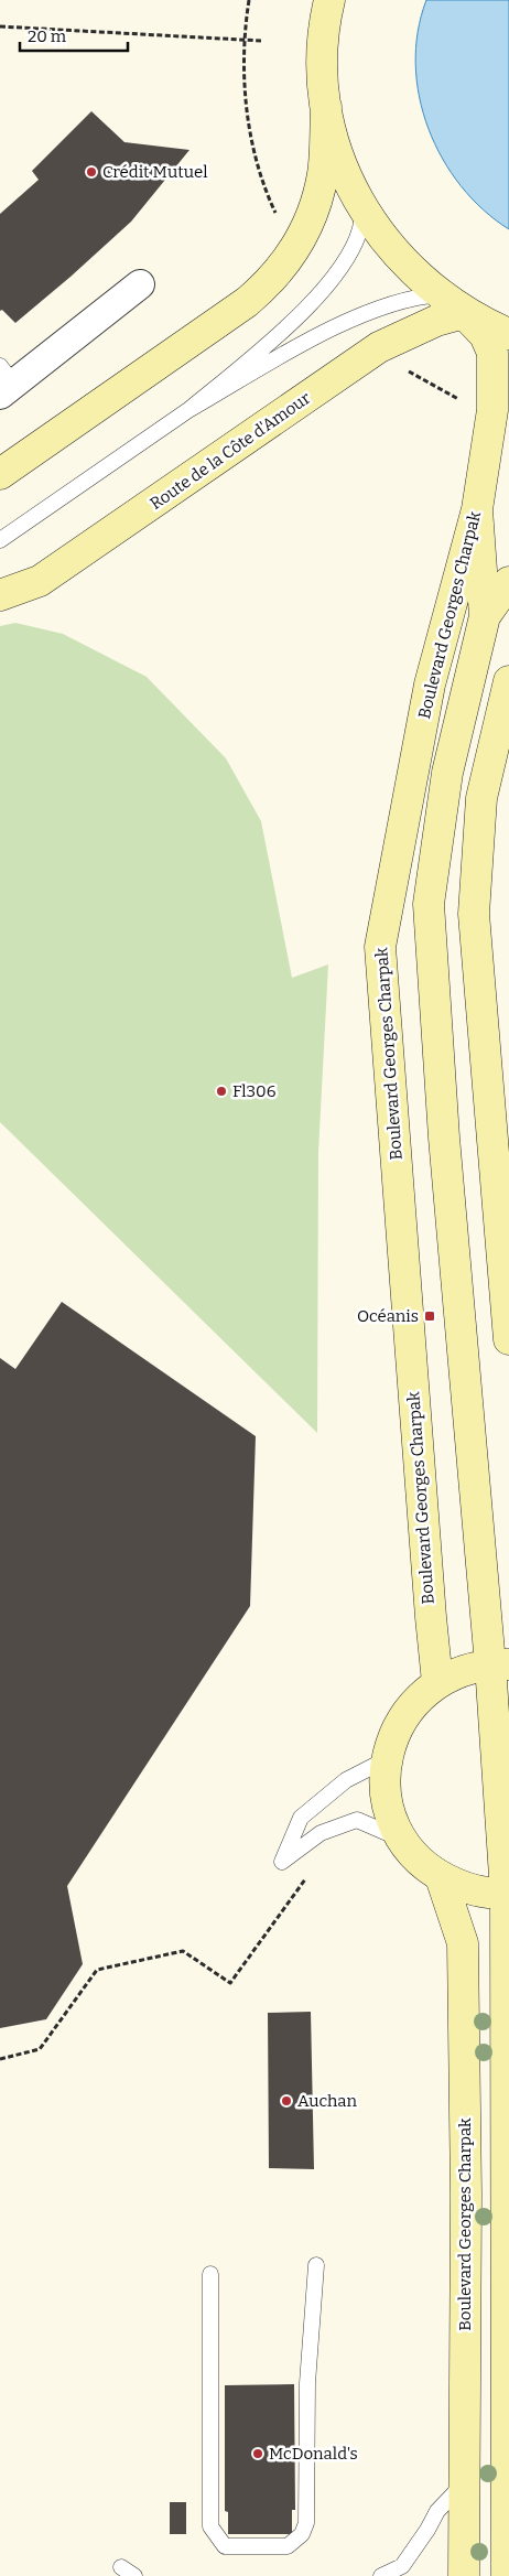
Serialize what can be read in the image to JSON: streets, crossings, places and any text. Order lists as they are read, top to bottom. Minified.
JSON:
{"streets":{"main road":["Route de la Côte d'Amour","Boulevard Georges Charpak"]},"crossings":[["Route de la Côte d'Amour","Boulevard Georges Charpak"]],"places":{"other":["Crédit Mutuel","Fl306","Auchan","McDonald's"],"transit":["Océanis"]},"scale_bar":"20 m"}
